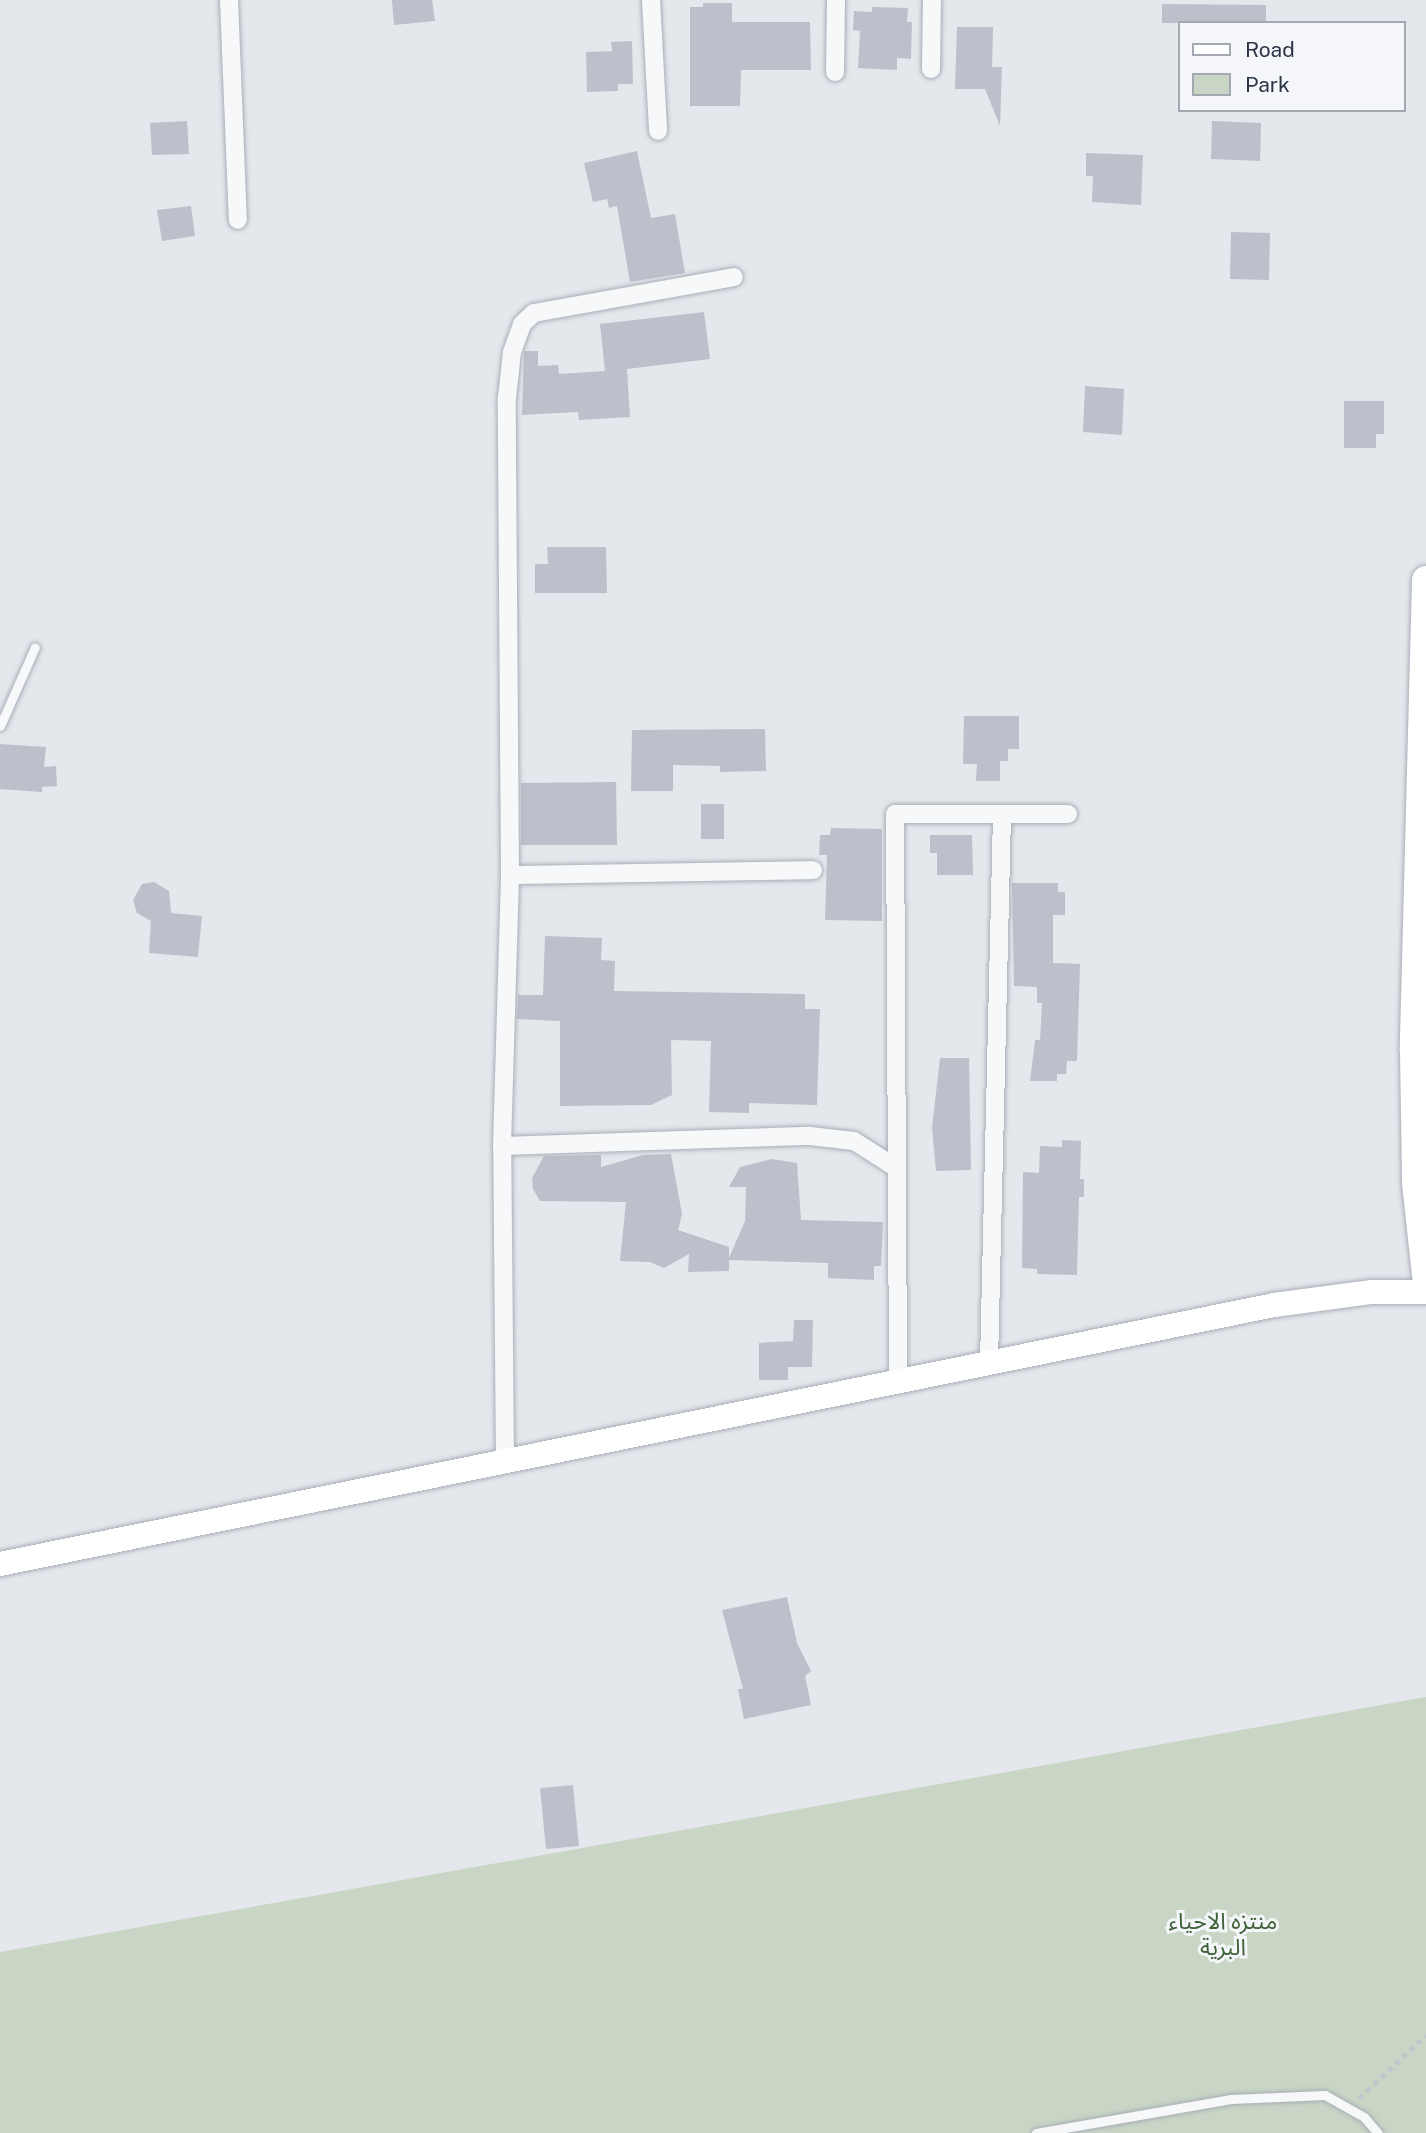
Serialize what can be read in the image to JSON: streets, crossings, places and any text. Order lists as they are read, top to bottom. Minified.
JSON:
{"parks":["منتزه الاحياء البرية"],"legend":["Road","Park"]}
